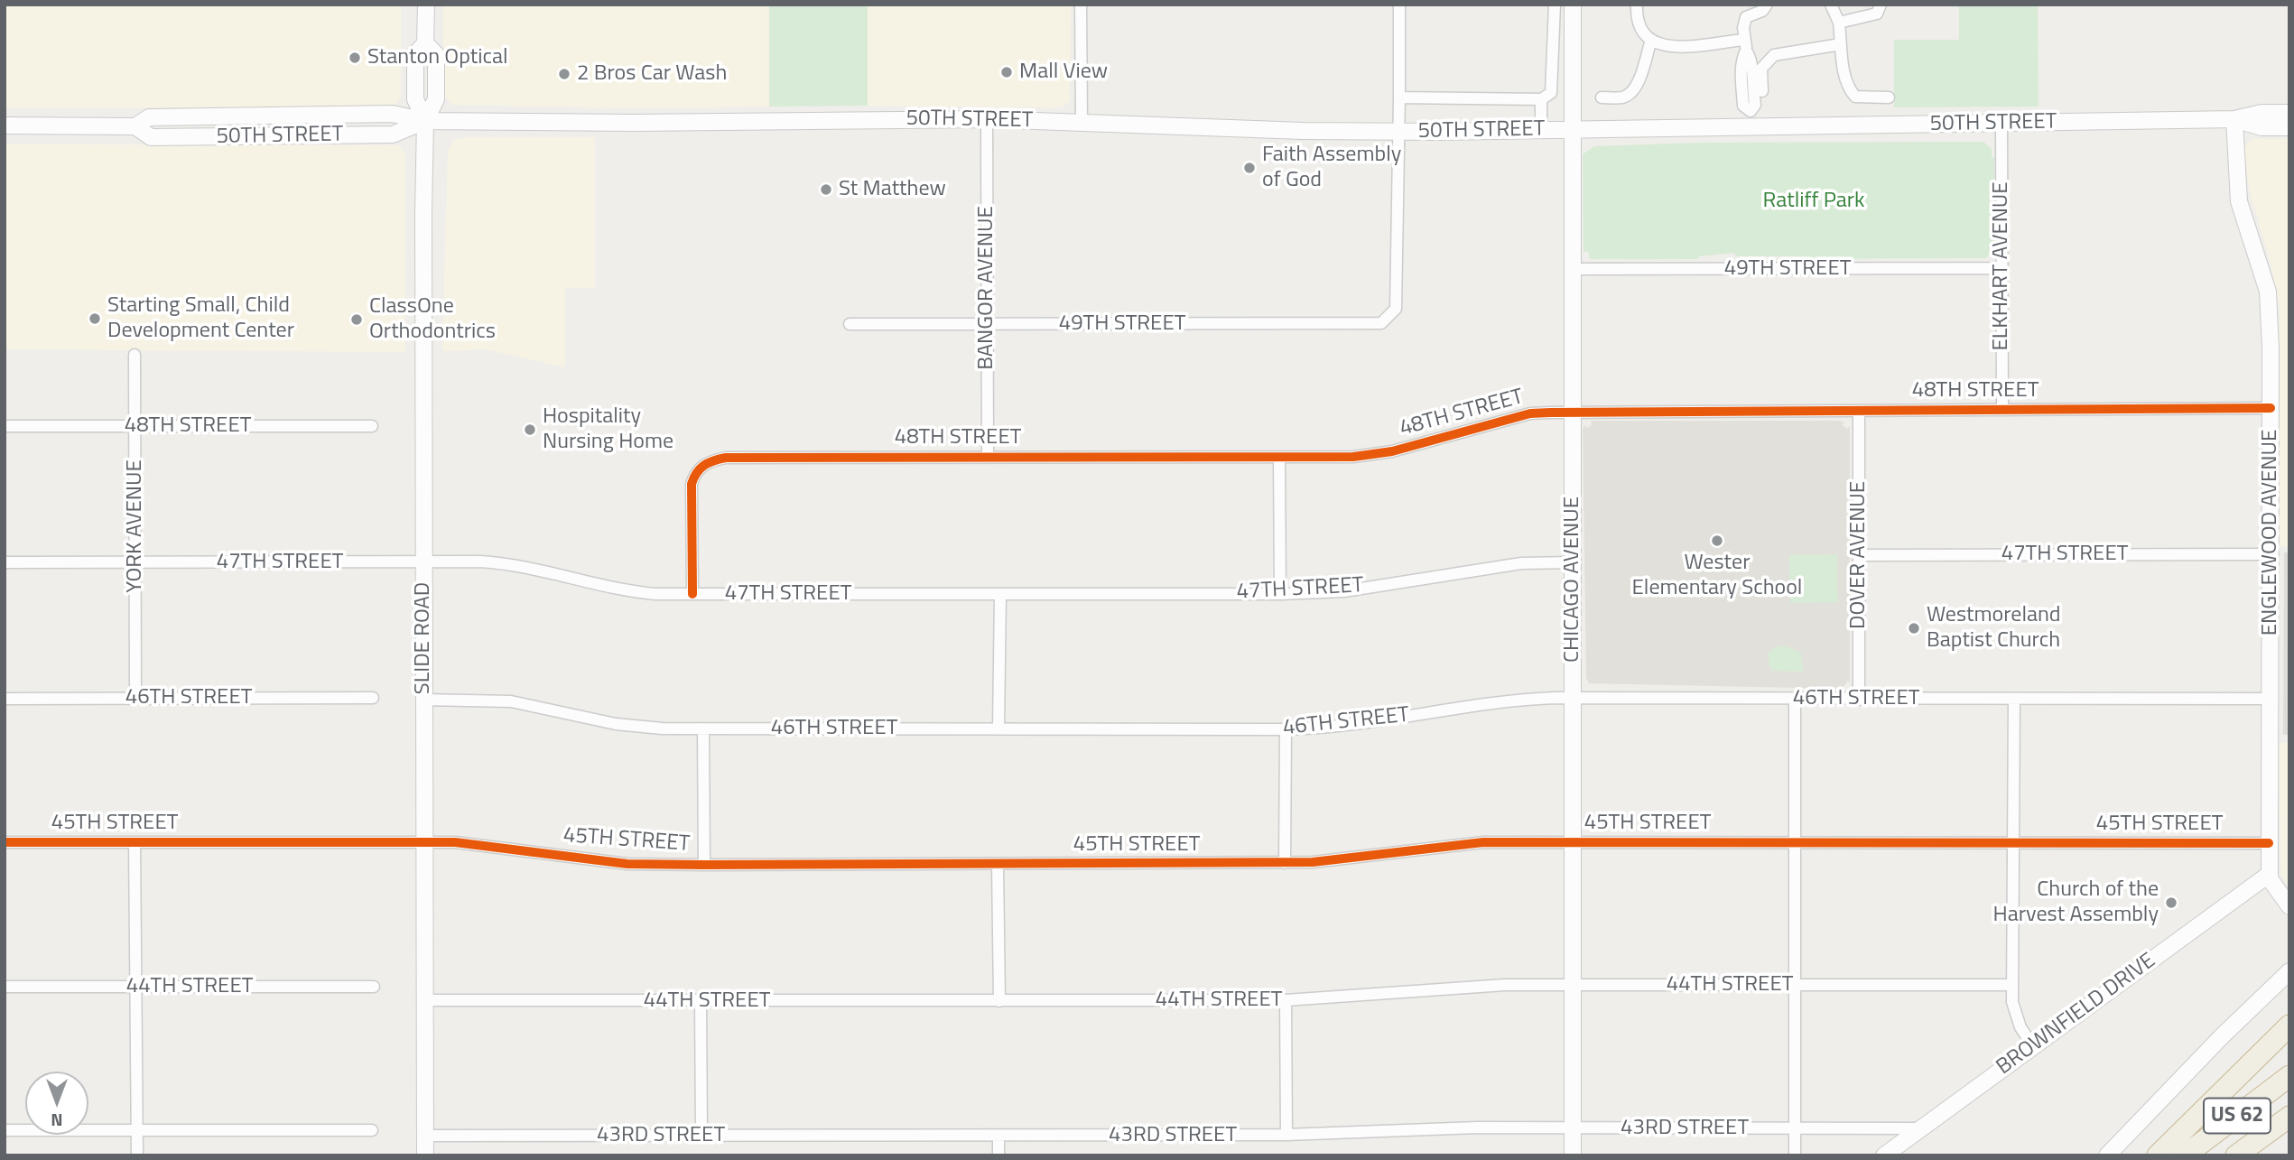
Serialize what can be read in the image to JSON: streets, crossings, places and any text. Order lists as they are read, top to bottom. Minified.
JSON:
{"streets":{"highway":["US 62"],"main road":["50TH STREET","ENGLEWOOD AVENUE","CHICAGO AVENUE","SLIDE ROAD","BROWNFIELD DRIVE"],"street":["ELKHART AVENUE","49TH STREET","BANGOR AVENUE","48TH STREET","YORK AVENUE","47TH STREET","DOVER AVENUE","46TH STREET","45TH STREET","44TH STREET","43RD STREET"]},"crossings":[["50TH STREET","ELKHART AVENUE"],["50TH STREET","49TH STREET"],["50TH STREET","BANGOR AVENUE"],["50TH STREET","ENGLEWOOD AVENUE"],["50TH STREET","CHICAGO AVENUE"],["50TH STREET","SLIDE ROAD"],["ELKHART AVENUE","49TH STREET"],["ELKHART AVENUE","48TH STREET"],["49TH STREET","BANGOR AVENUE"],["49TH STREET","CHICAGO AVENUE"],["BANGOR AVENUE","48TH STREET"],["48TH STREET","YORK AVENUE"],["48TH STREET","ENGLEWOOD AVENUE"],["48TH STREET","47TH STREET"],["48TH STREET","DOVER AVENUE"],["48TH STREET","CHICAGO AVENUE"],["YORK AVENUE","47TH STREET"],["YORK AVENUE","46TH STREET"],["ENGLEWOOD AVENUE","47TH STREET"],["ENGLEWOOD AVENUE","46TH STREET"],["ENGLEWOOD AVENUE","45TH STREET"],["ENGLEWOOD AVENUE","BROWNFIELD DRIVE"],["47TH STREET","DOVER AVENUE"],["47TH STREET","CHICAGO AVENUE"],["47TH STREET","SLIDE ROAD"],["DOVER AVENUE","46TH STREET"],["CHICAGO AVENUE","46TH STREET"],["CHICAGO AVENUE","45TH STREET"],["CHICAGO AVENUE","44TH STREET"],["CHICAGO AVENUE","43RD STREET"],["SLIDE ROAD","46TH STREET"],["SLIDE ROAD","45TH STREET"],["SLIDE ROAD","44TH STREET"],["SLIDE ROAD","43RD STREET"],["BROWNFIELD DRIVE","43RD STREET"]],"parks":["Ratliff Park"],"places":["Stanton Optical","Mall View","2 Bros Car Wash","Faith Assembly of God","St Matthew","Starting Small, Child Development Center","ClassOne Orthodontrics","Hospitality Nursing Home","Wester Elementary School","Westmoreland Baptist Church","Church of the Harvest Assembly"],"north":"bottom"}
